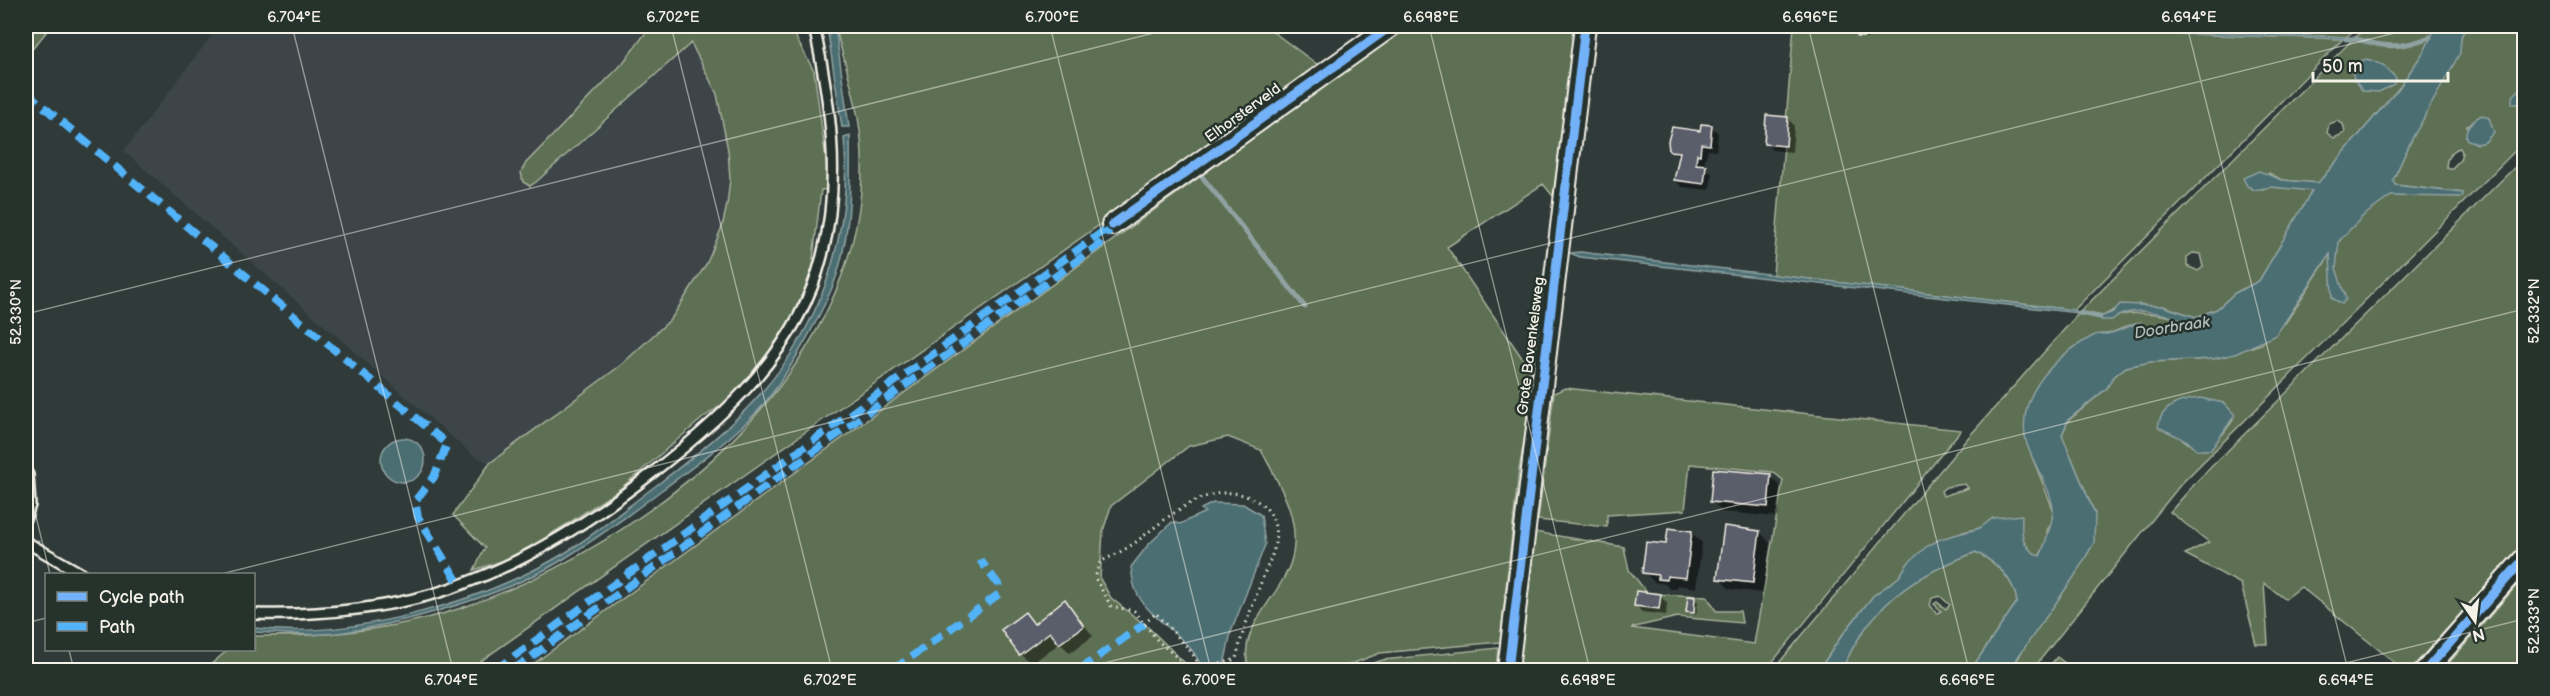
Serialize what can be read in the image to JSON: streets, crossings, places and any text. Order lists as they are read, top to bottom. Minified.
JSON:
{"streets":{"street":["Elhorsterveld","Grote Bavenkelsweg"]},"water":["Doorbraak"],"legend":["Cycle path","Path"],"scale_bar":"50 m","north":"bottom","coordinates":["6.704°E","6.702°E","6.700°E","6.698°E","6.696°E","6.694°E","52.332°N","52.330°N","52.333°N"]}
